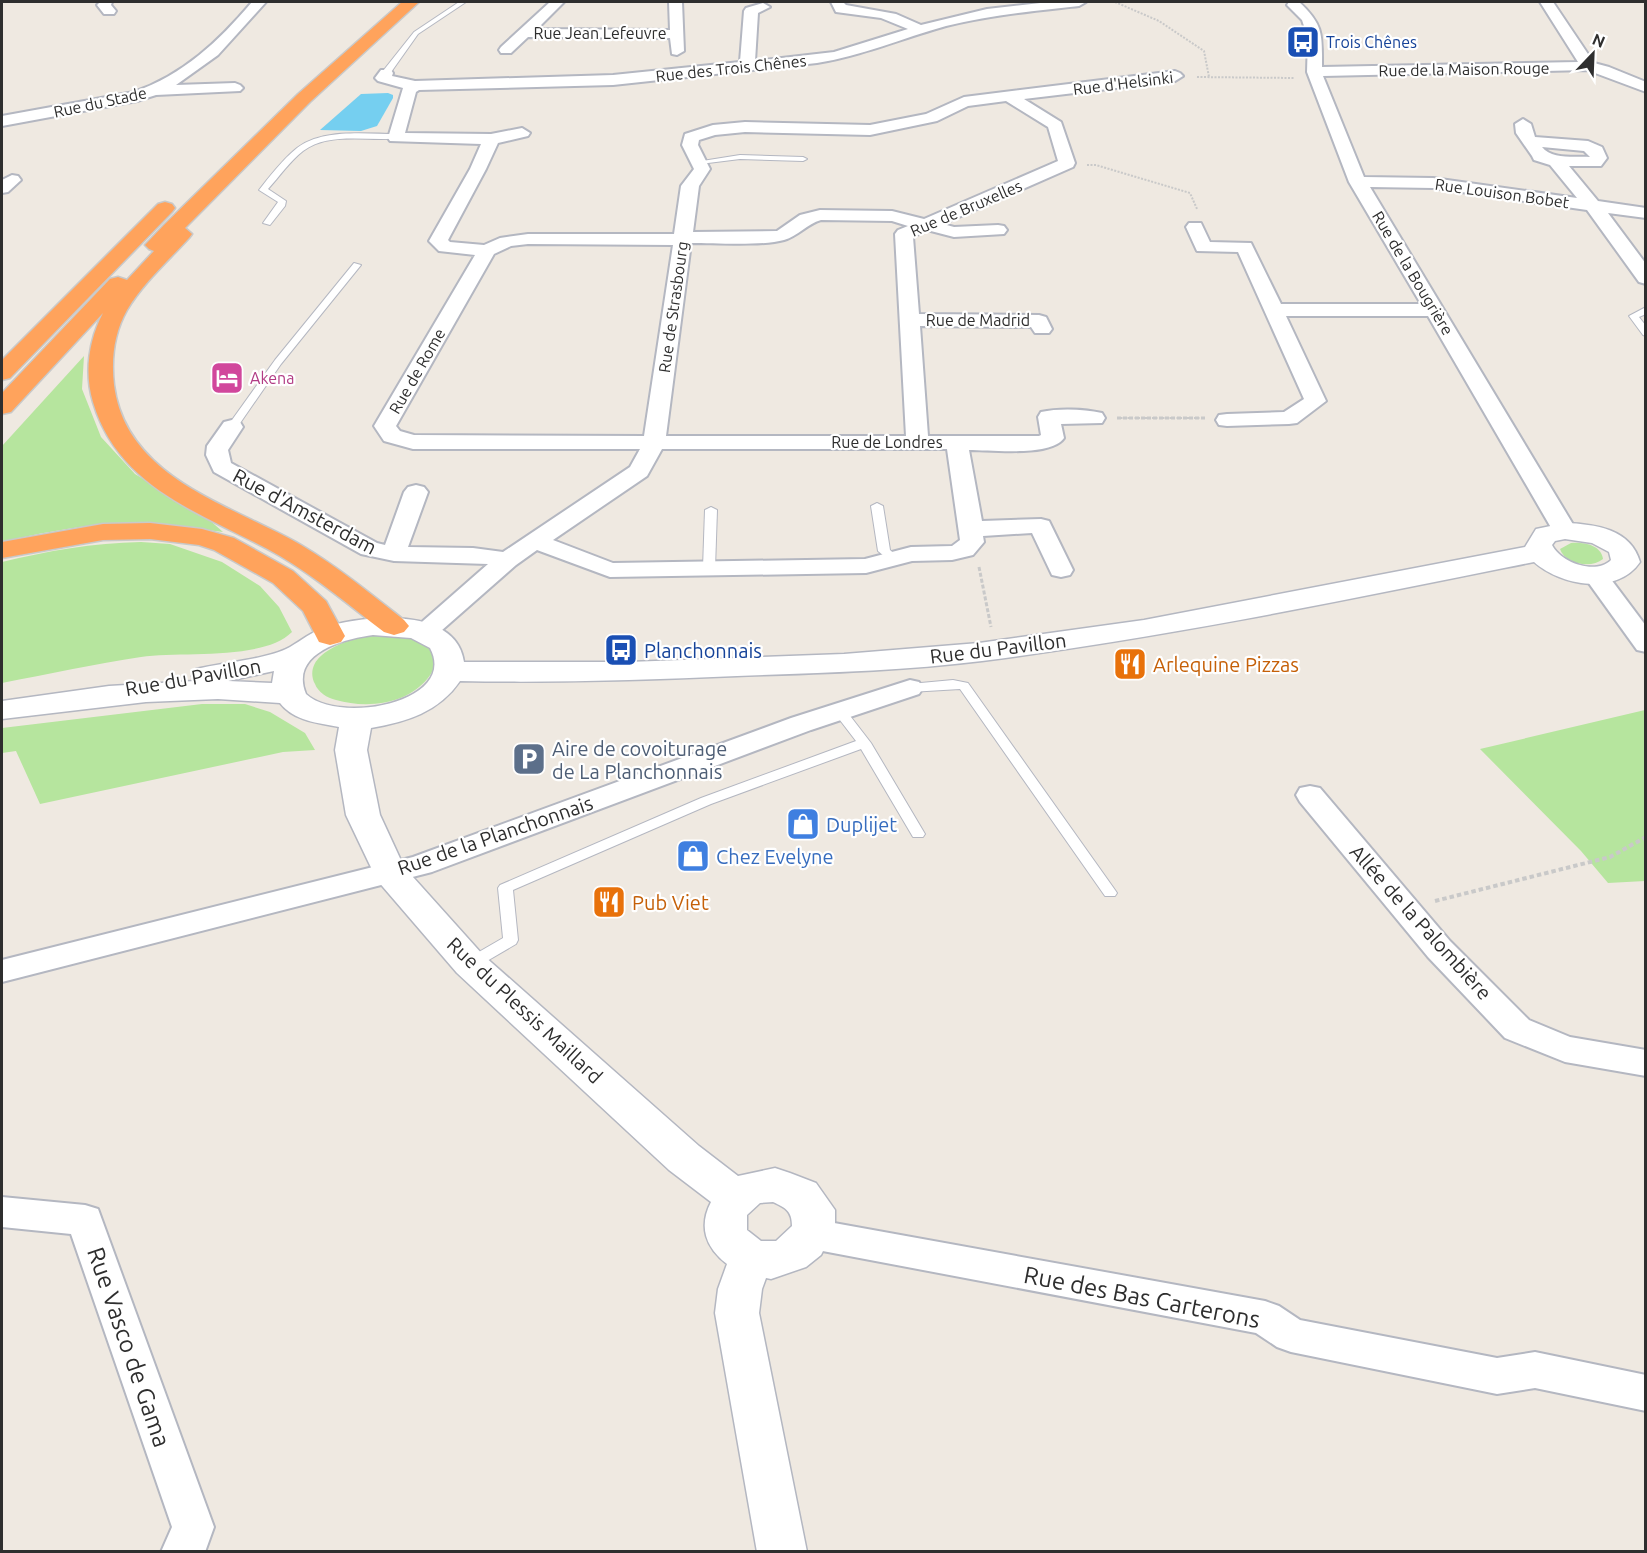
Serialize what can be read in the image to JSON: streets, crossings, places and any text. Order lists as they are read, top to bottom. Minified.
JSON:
{"streets":{"street":["Rue Jean Lefeuvre","Rue des Trois Chênes","Rue de la Maison Rouge","Rue d'Helsinki","Rue du Stade","Rue Louison Bobet","Rue de Bruxelles","Rue de la Bougrière","Rue de Strasbourg","Rue de Madrid","Rue de Rome","Rue de Londres","Rue d'Amsterdam","Rue du Pavillon","Rue de la Planchonnais","Allée de la Palombière","Rue du Plessis Maillard","Rue des Bas Carterons","Rue Vasco de Gama"]},"crossings":[["Rue Jean Lefeuvre","Rue des Trois Chênes"],["Rue de la Maison Rouge","Rue d'Helsinki"],["Rue de la Maison Rouge","Rue de la Bougrière"],["Rue d'Helsinki","Rue de la Bougrière"],["Rue d'Helsinki","Rue de Strasbourg"],["Rue Louison Bobet","Rue de la Bougrière"],["Rue de Bruxelles","Rue de Madrid"],["Rue de Bruxelles","Rue de Londres"],["Rue de Strasbourg","Rue de Rome"],["Rue de Strasbourg","Rue de Londres"],["Rue de Strasbourg","Rue d'Amsterdam"],["Rue de Strasbourg","Rue du Pavillon"],["Rue de Strasbourg","Rue du Plessis Maillard"],["Rue de Rome","Rue de Londres"],["Rue du Pavillon","Rue du Plessis Maillard"],["Rue de la Planchonnais","Rue du Plessis Maillard"],["Rue du Plessis Maillard","Rue des Bas Carterons"]],"places":{"bus stop":["Trois Chênes","Planchonnais"],"hotel":["Akena"],"restaurant":["Arlequine Pizzas","Pub Viet"],"parking":["Aire de covoiturage de La Planchonnais"],"shop":["Duplijet","Chez Evelyne"]},"north":"top right"}
